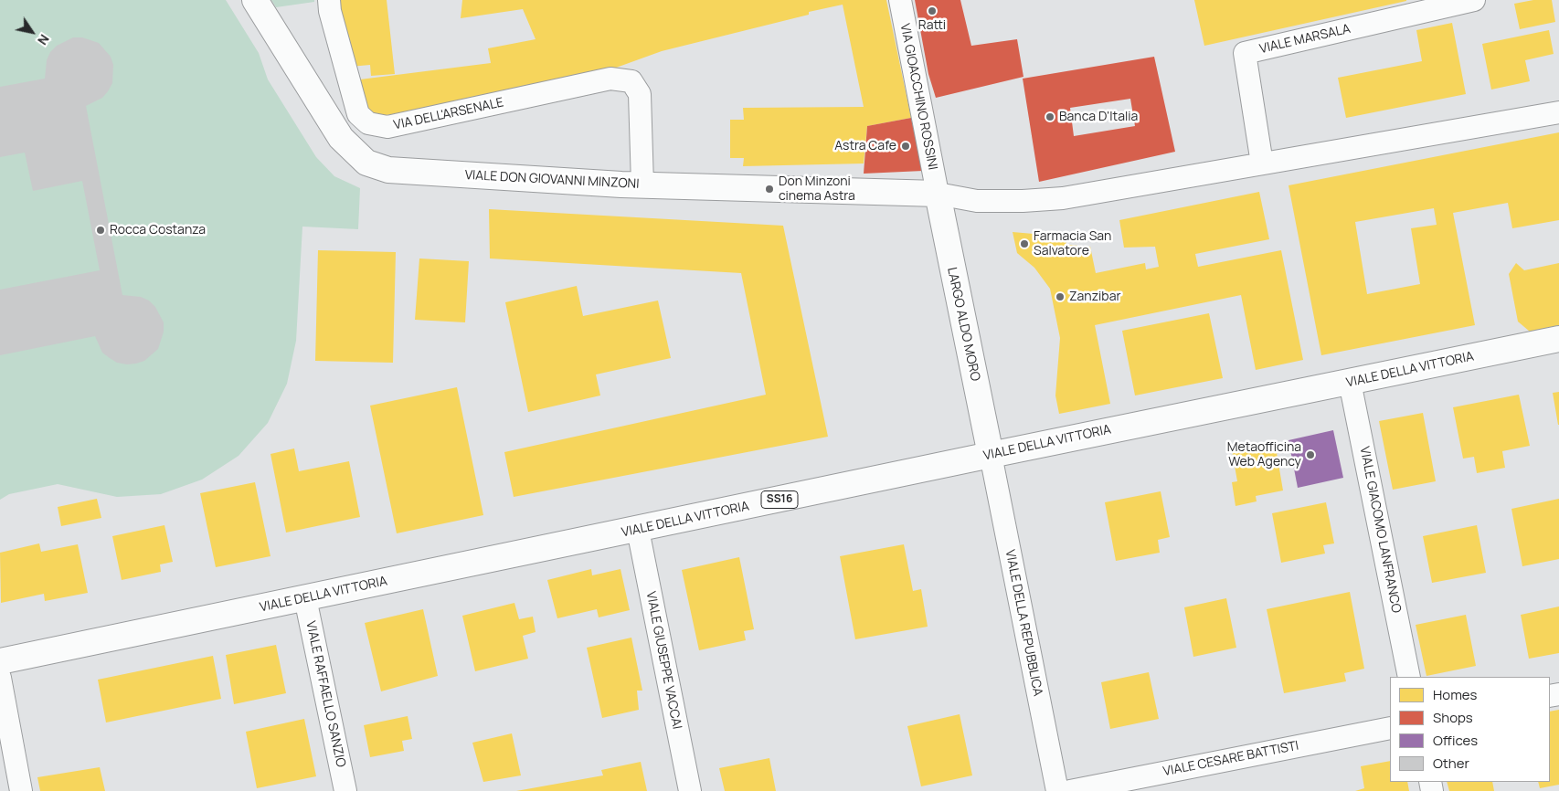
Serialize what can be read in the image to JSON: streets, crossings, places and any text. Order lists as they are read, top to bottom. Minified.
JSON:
{"streets":{"main road":["VIALE DON GIOVANNI MINZONI","LARGO ALDO MORO","VIALE DELLA VITTORIA","SS16"],"street":["VIALE MARSALA","VIA GIOACCHINO ROSSINI","VIA DELL'ARSENALE","VIALE GIACOMO LANFRANCO","VIALE DELLA REPUBBLICA","VIALE GIUSEPPE VACCAI","VIALE RAFFAELLO SANZIO","VIALE CESARE BATTISTI"]},"crossings":[["VIA GIOACCHINO ROSSINI","VIALE DON GIOVANNI MINZONI"],["VIA GIOACCHINO ROSSINI","LARGO ALDO MORO"],["VIA DELL'ARSENALE","VIALE DON GIOVANNI MINZONI"],["VIALE DON GIOVANNI MINZONI","LARGO ALDO MORO"],["LARGO ALDO MORO","VIALE DELLA VITTORIA"],["LARGO ALDO MORO","VIALE DELLA REPUBBLICA"],["VIALE DELLA VITTORIA","VIALE GIACOMO LANFRANCO"],["VIALE DELLA VITTORIA","VIALE DELLA REPUBBLICA"],["VIALE DELLA VITTORIA","VIALE GIUSEPPE VACCAI"],["VIALE DELLA VITTORIA","VIALE RAFFAELLO SANZIO"]],"places":["Ratti","Banca D'Italia","Astra Cafe","Don Minzoni cinema Astra","Rocca Costanza","Farmacia San Salvatore","Zanzibar","Metaofficina Web Agency"],"legend":["Homes","Shops","Offices","Other"],"north":"bottom right"}
